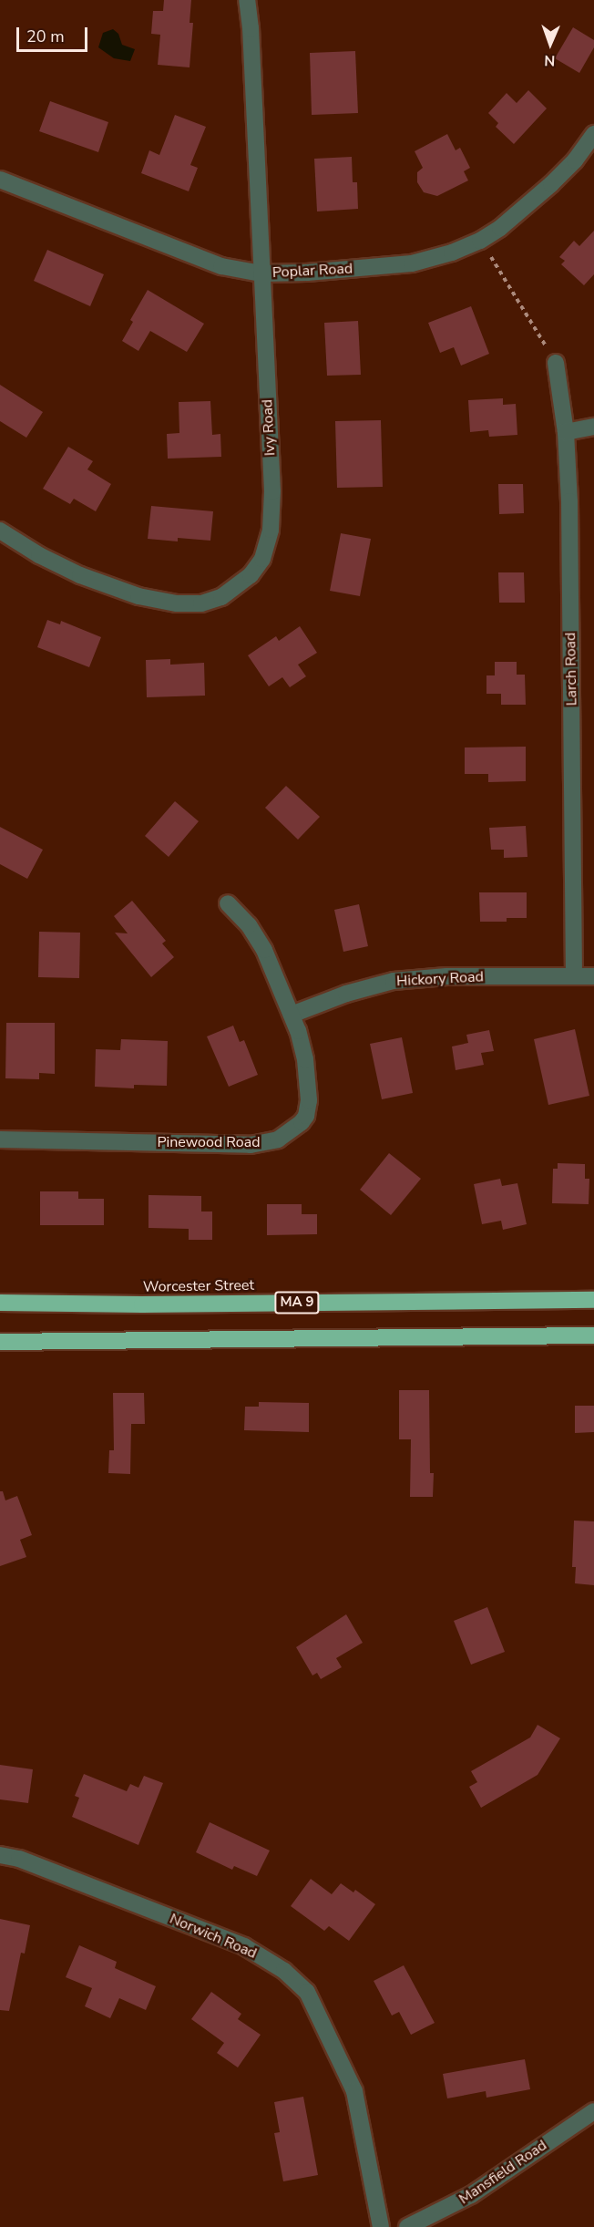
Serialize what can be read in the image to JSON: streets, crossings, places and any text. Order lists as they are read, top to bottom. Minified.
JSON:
{"streets":{"highway":["Worcester Street","MA 9"],"street":["Poplar Road","Ivy Road","Larch Road","Hickory Road","Pinewood Road","Norwich Road","Mansfield Road"]},"crossings":[["Poplar Road","Ivy Road"],["Larch Road","Hickory Road"],["Hickory Road","Pinewood Road"]],"scale_bar":"20 m","north":"bottom"}
